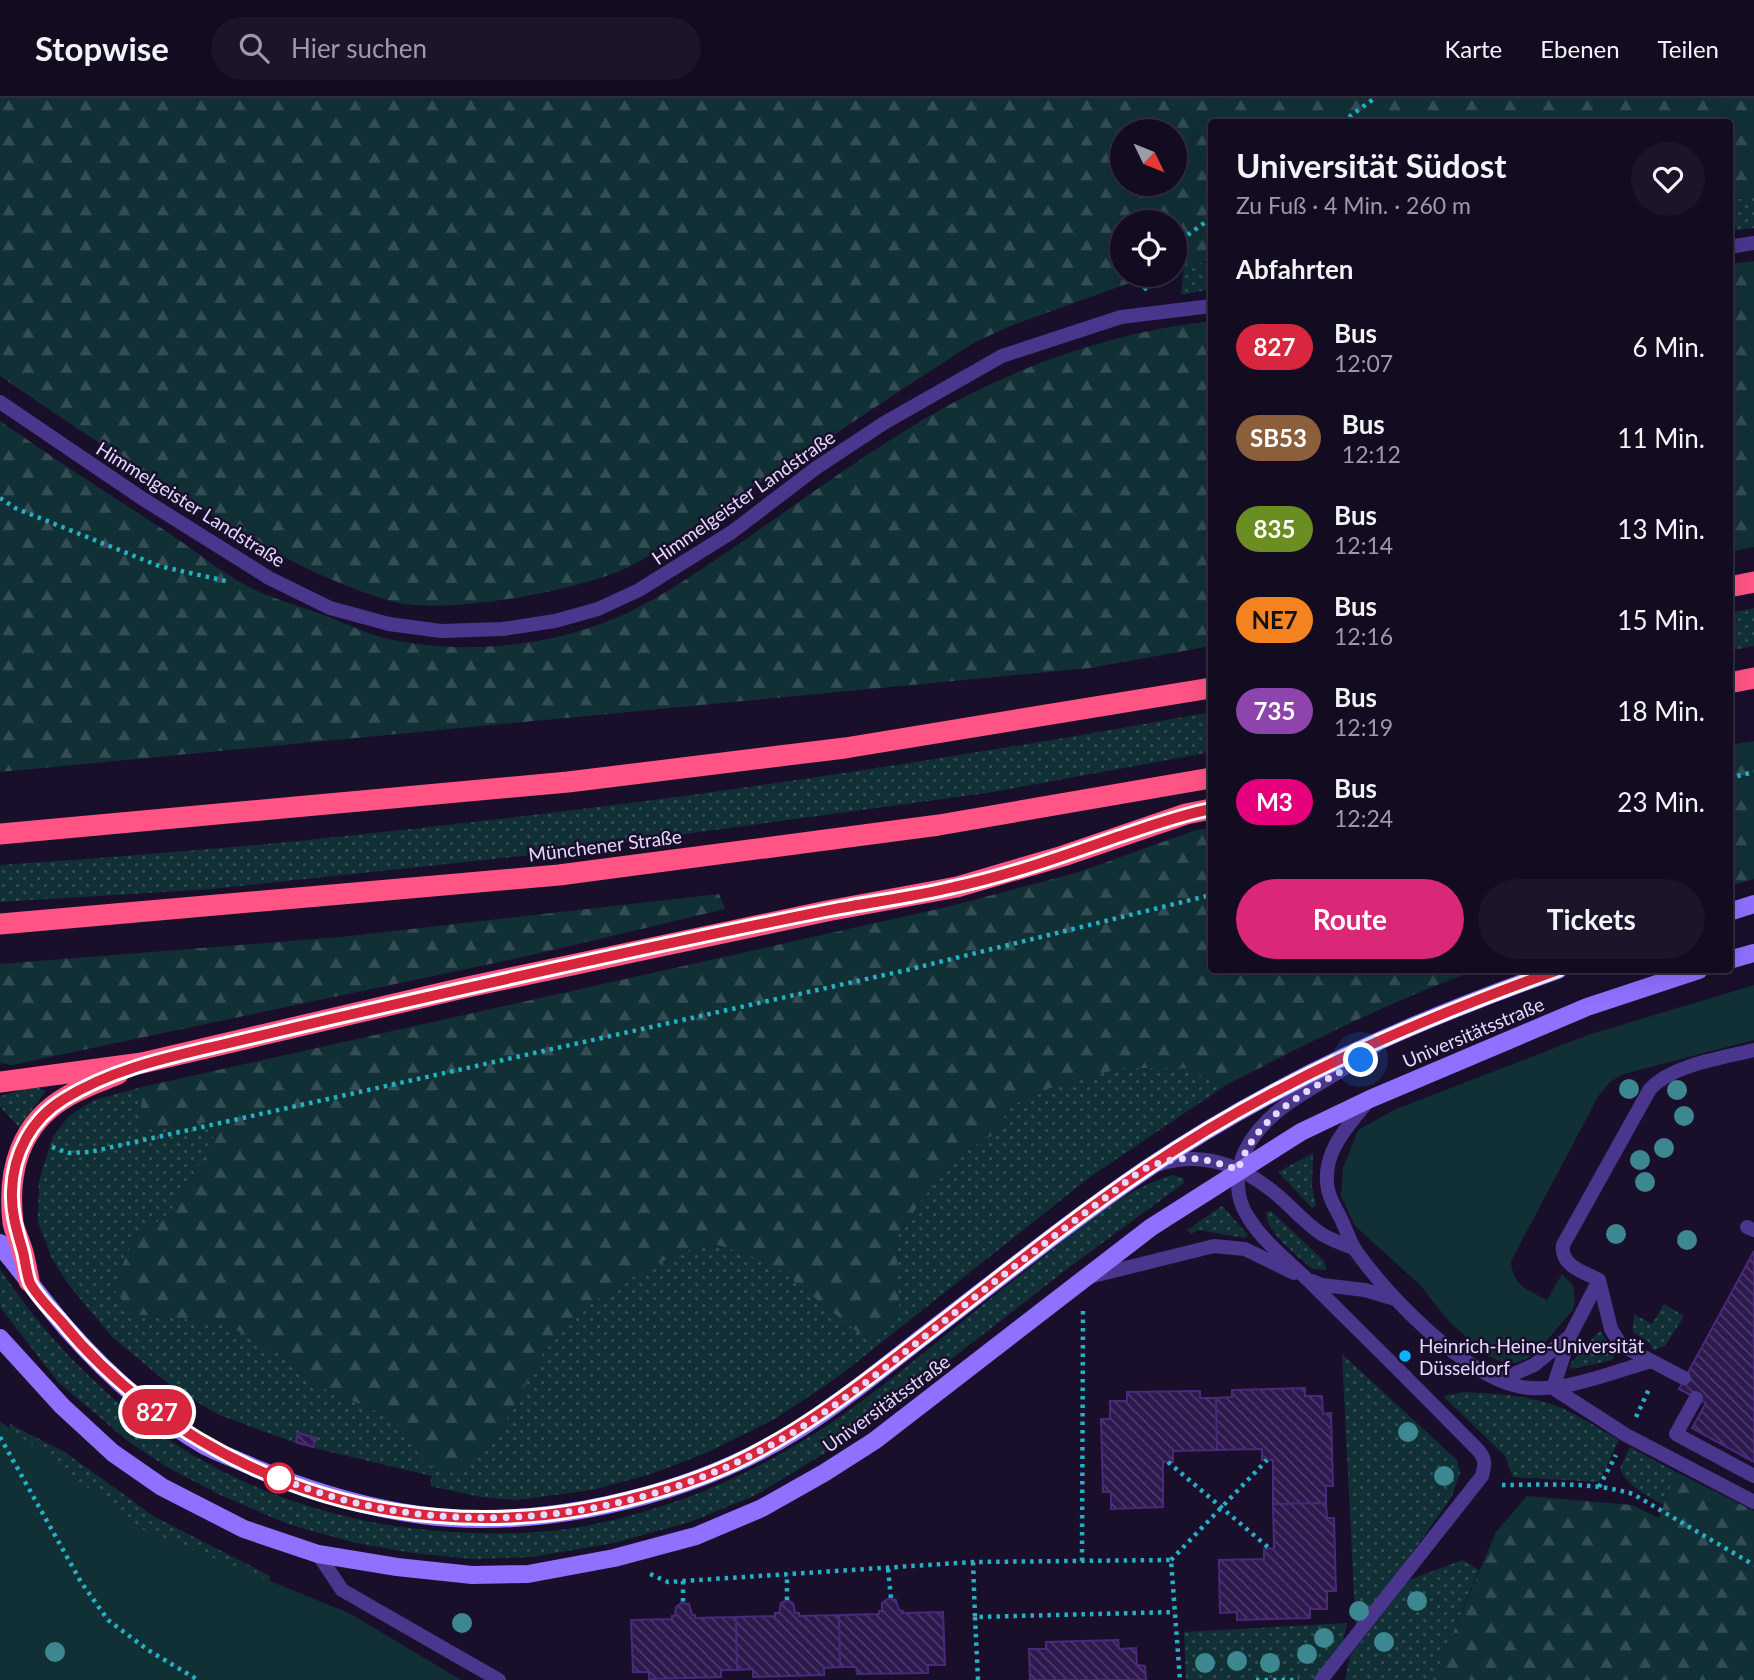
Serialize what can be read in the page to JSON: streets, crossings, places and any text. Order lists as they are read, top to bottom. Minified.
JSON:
{"streets":{"highway":["Münchener Straße"],"street":["Universitätsstraße"],"lane":["Himmelgeister Landstraße"]},"places":["Heinrich-Heine-Universität Düsseldorf"],"lines":["bus line 827"],"north":"bottom right","page":{"header":"Stopwise","search":"Hier suchen","nav":["Karte","Ebenen","Teilen"],"on_map":"827","heading":[["Universität Südost","Zu Fuß · 4 Min. · 260 m"],"Abfahrten"],"list":[{"mark":"827","name":"Bus","note":"12:07","value":"6 Min."},{"mark":"SB53","name":"Bus","note":"12:12","value":"11 Min."},{"mark":"835","name":"Bus","note":"12:14","value":"13 Min."},{"mark":"NE7","name":"Bus","note":"12:16","value":"15 Min."},{"mark":"735","name":"Bus","note":"12:19","value":"18 Min."},{"mark":"M3","name":"Bus","note":"12:24","value":"23 Min."}],"buttons":["Route","Tickets"]}}
